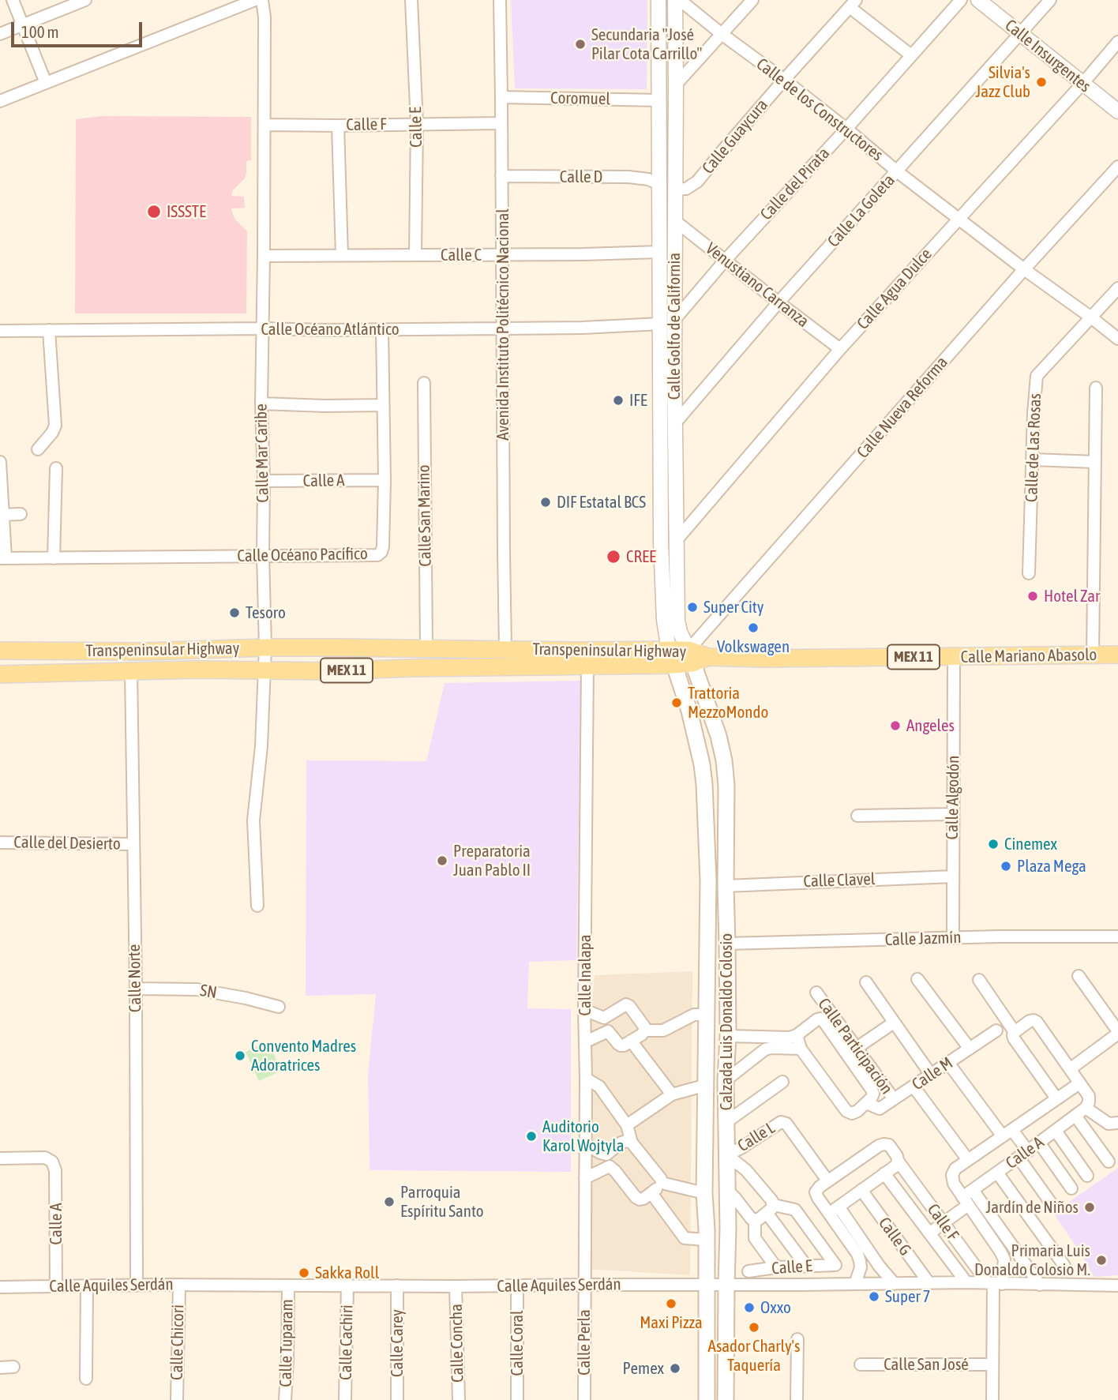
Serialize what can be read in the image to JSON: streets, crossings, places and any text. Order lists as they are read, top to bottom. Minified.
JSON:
{"streets":{"main road":["Transpeninsular Highway","Calle Mariano Abasolo","MEX 11","Calzada Luis Donaldo Colosio"],"street":["Calle Insurgentes","Coromuel","Calle de los Constructores","Calle F","Calle E","Calle Guaycura","Calle D","Calle del Pirata","Calle La Goleta","Calle C","Venustiano Carranza","Calle Agua Dulce","Avenida Instituto Politécnico Nacional","Calle Golfo de California","Calle Océano Atlántico","Calle Nueva Reforma","Calle de Las Rosas","Calle Mar Caribe","Calle A","Calle San Marino","Calle Océano Pacífico","Calle Algodón","Calle del Desierto","Calle Clavel","Calle Jazmín","Calle Inalapa","Calle Norte","SN","Calle Participación","Calle M","Calle L","Calle G","Calle Aquiles Serdán","Calle Chicori","Calle Cachiri","Calle Perla","Calle Tuparam","Calle Carey","Calle Concha","Calle Coral","Calle San José"]},"crossings":[["Calle Insurgentes","Calle La Goleta"],["Calle Insurgentes","Calle Agua Dulce"],["Coromuel","Avenida Instituto Politécnico Nacional"],["Coromuel","Calle Golfo de California"],["Calle de los Constructores","Calle Guaycura"],["Calle de los Constructores","Calle del Pirata"],["Calle de los Constructores","Calle La Goleta"],["Calle de los Constructores","Calle Agua Dulce"],["Calle de los Constructores","Calle Nueva Reforma"],["Calle de los Constructores","Calle de Las Rosas"],["Calle F","Calle E"],["Calle F","Avenida Instituto Politécnico Nacional"],["Calle F","Calle Mar Caribe"],["Calle F","Calle A"],["Calle F","Calle L"],["Calle F","Calle Aquiles Serdán"],["Calle E","Calle C"],["Calle Guaycura","Calle Golfo de California"],["Calle D","Avenida Instituto Politécnico Nacional"],["Calle D","Calle Golfo de California"],["Calle del Pirata","Venustiano Carranza"],["Calle del Pirata","Calle Golfo de California"],["Calle La Goleta","Venustiano Carranza"],["Calle La Goleta","Calle Golfo de California"],["Calle C","Avenida Instituto Politécnico Nacional"],["Calle C","Calle Golfo de California"],["Calle C","Calle Mar Caribe"],["Venustiano Carranza","Calle Agua Dulce"],["Venustiano Carranza","Calle Golfo de California"],["Calle Agua Dulce","Calle Golfo de California"],["Avenida Instituto Politécnico Nacional","Calle Océano Atlántico"],["Avenida Instituto Politécnico Nacional","Transpeninsular Highway"],["Calle Golfo de California","Calle Océano Atlántico"],["Calle Golfo de California","Calle Nueva Reforma"],["Calle Golfo de California","Transpeninsular Highway"],["Calle Golfo de California","Calle Mariano Abasolo"],["Calle Golfo de California","Calzada Luis Donaldo Colosio"],["Calle Océano Atlántico","Calle Mar Caribe"],["Calle Océano Atlántico","Calle Océano Pacífico"],["Calle Nueva Reforma","Transpeninsular Highway"],["Calle Nueva Reforma","Calle Mariano Abasolo"],["Calle Nueva Reforma","Calzada Luis Donaldo Colosio"],["Calle Mar Caribe","Calle A"],["Calle Mar Caribe","Calle Océano Pacífico"],["Calle Mar Caribe","Transpeninsular Highway"],["Calle A","Calle Océano Pacífico"],["Calle A","Calle Aquiles Serdán"],["Calle San Marino","Transpeninsular Highway"],["Transpeninsular Highway","Calle Mariano Abasolo"],["Transpeninsular Highway","Calle Inalapa"],["Transpeninsular Highway","Calle Norte"],["Transpeninsular Highway","Calzada Luis Donaldo Colosio"],["Calle Mariano Abasolo","Calle Algodón"],["Calle Mariano Abasolo","Calzada Luis Donaldo Colosio"],["Calle Algodón","Calle Clavel"],["Calle Algodón","Calle Jazmín"],["Calle del Desierto","Calle Norte"],["Calle Clavel","Calzada Luis Donaldo Colosio"],["Calle Jazmín","Calzada Luis Donaldo Colosio"],["Calle Inalapa","Calle Aquiles Serdán"],["Calle Inalapa","Calle Perla"],["Calle Norte","SN"],["Calle Norte","Calle Aquiles Serdán"],["Calzada Luis Donaldo Colosio","Calle L"],["Calzada Luis Donaldo Colosio","Calle Aquiles Serdán"],["Calle Participación","Calle M"],["Calle G","Calle Aquiles Serdán"],["Calle Aquiles Serdán","Calle Chicori"],["Calle Aquiles Serdán","Calle Cachiri"],["Calle Aquiles Serdán","Calle Perla"],["Calle Aquiles Serdán","Calle Tuparam"],["Calle Aquiles Serdán","Calle Carey"],["Calle Aquiles Serdán","Calle Concha"],["Calle Aquiles Serdán","Calle Coral"]],"places":["Secundaria \"José Pilar Cota Carrillo\"","Silvia's Jazz Club","ISSSTE","IFE","DIF Estatal BCS","CREE","Hotel Zar","Super City","Tesoro","Volkswagen","Trattoria MezzoMondo","Angeles","Cinemex","Preparatoria Juan Pablo II","Plaza Mega","Convento Madres Adoratrices","Auditorio Karol Wojtyla","Parroquia Espíritu Santo","Jardín de Niños","Primaria Luis Donaldo Colosio M.","Sakka Roll","Super 7","Maxi Pizza","Oxxo","Asador Charly's Taquería","Pemex"],"scale_bar":"100 m"}
